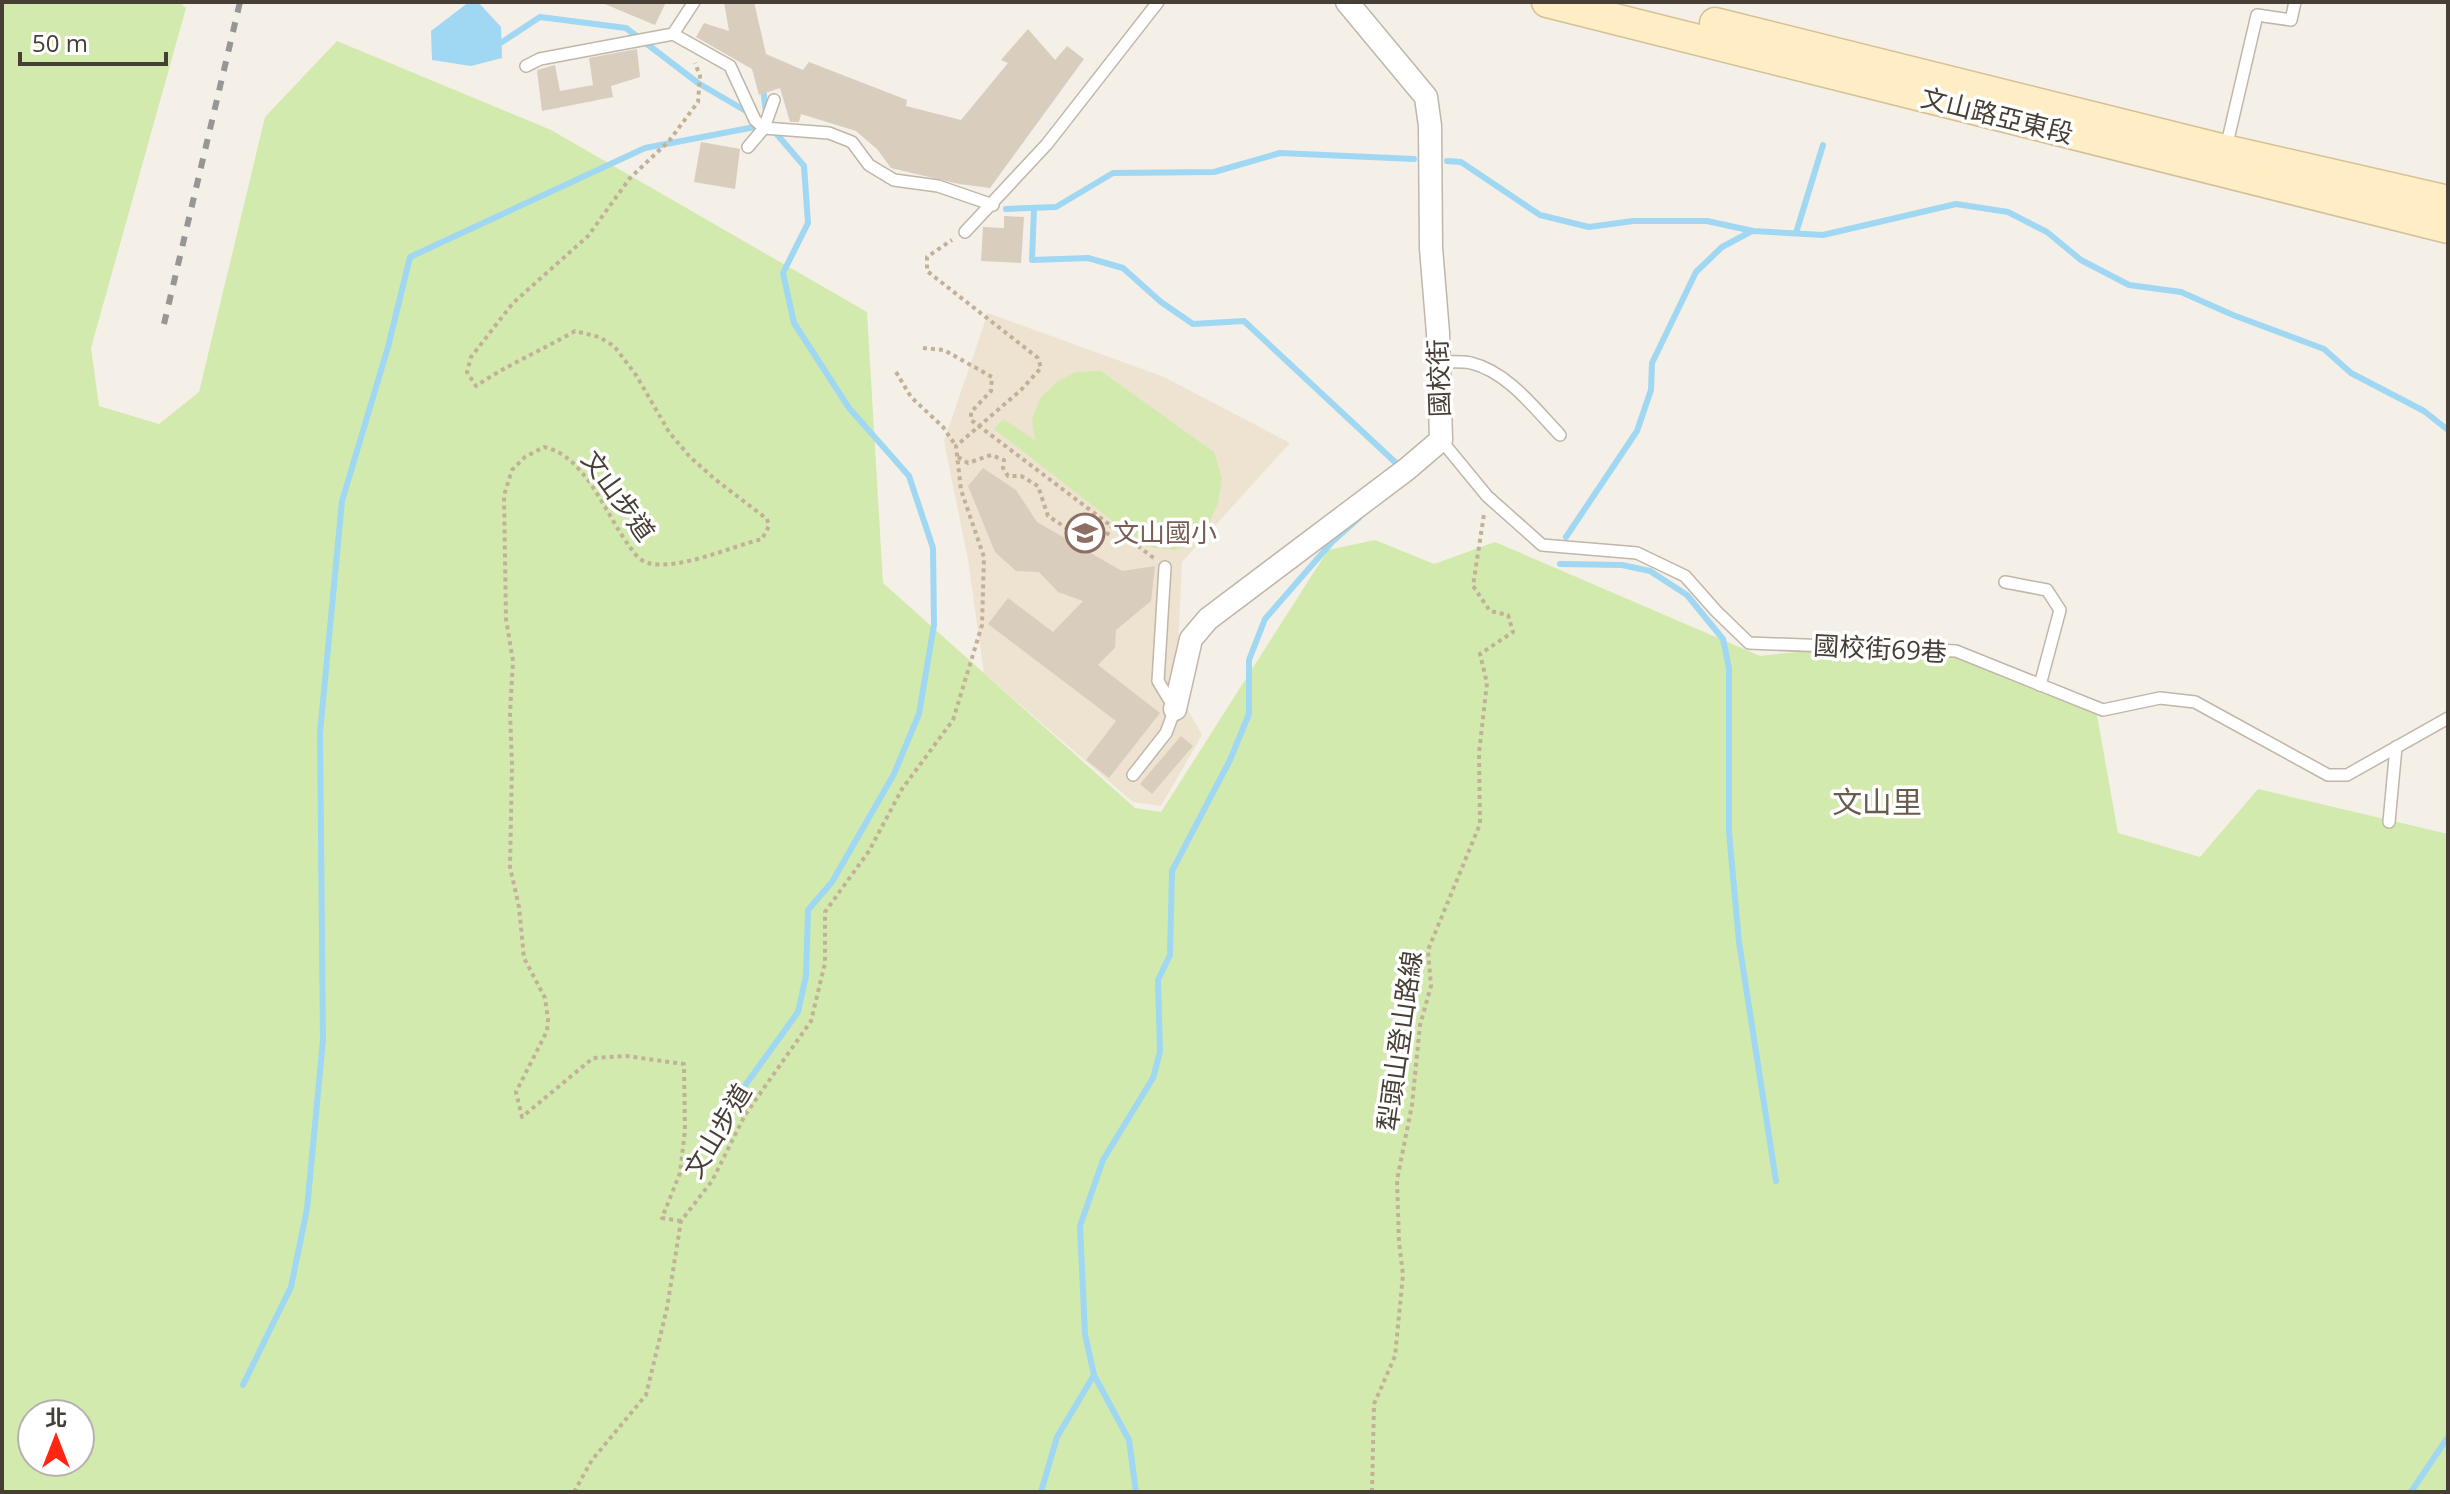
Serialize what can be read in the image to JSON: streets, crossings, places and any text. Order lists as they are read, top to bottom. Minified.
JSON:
{"streets":{"main road":["文山路亞東段"],"street":["國校街"],"lane":["國校街69巷"],"path":["文山步道","犁頭山登山路線"]},"crossings":[["國校街","國校街69巷"],["國校街69巷","犁頭山登山路線"]],"districts":["文山里"],"places":{"school or university":["文山國小"]},"scale_bar":"50 m","north":"top"}
